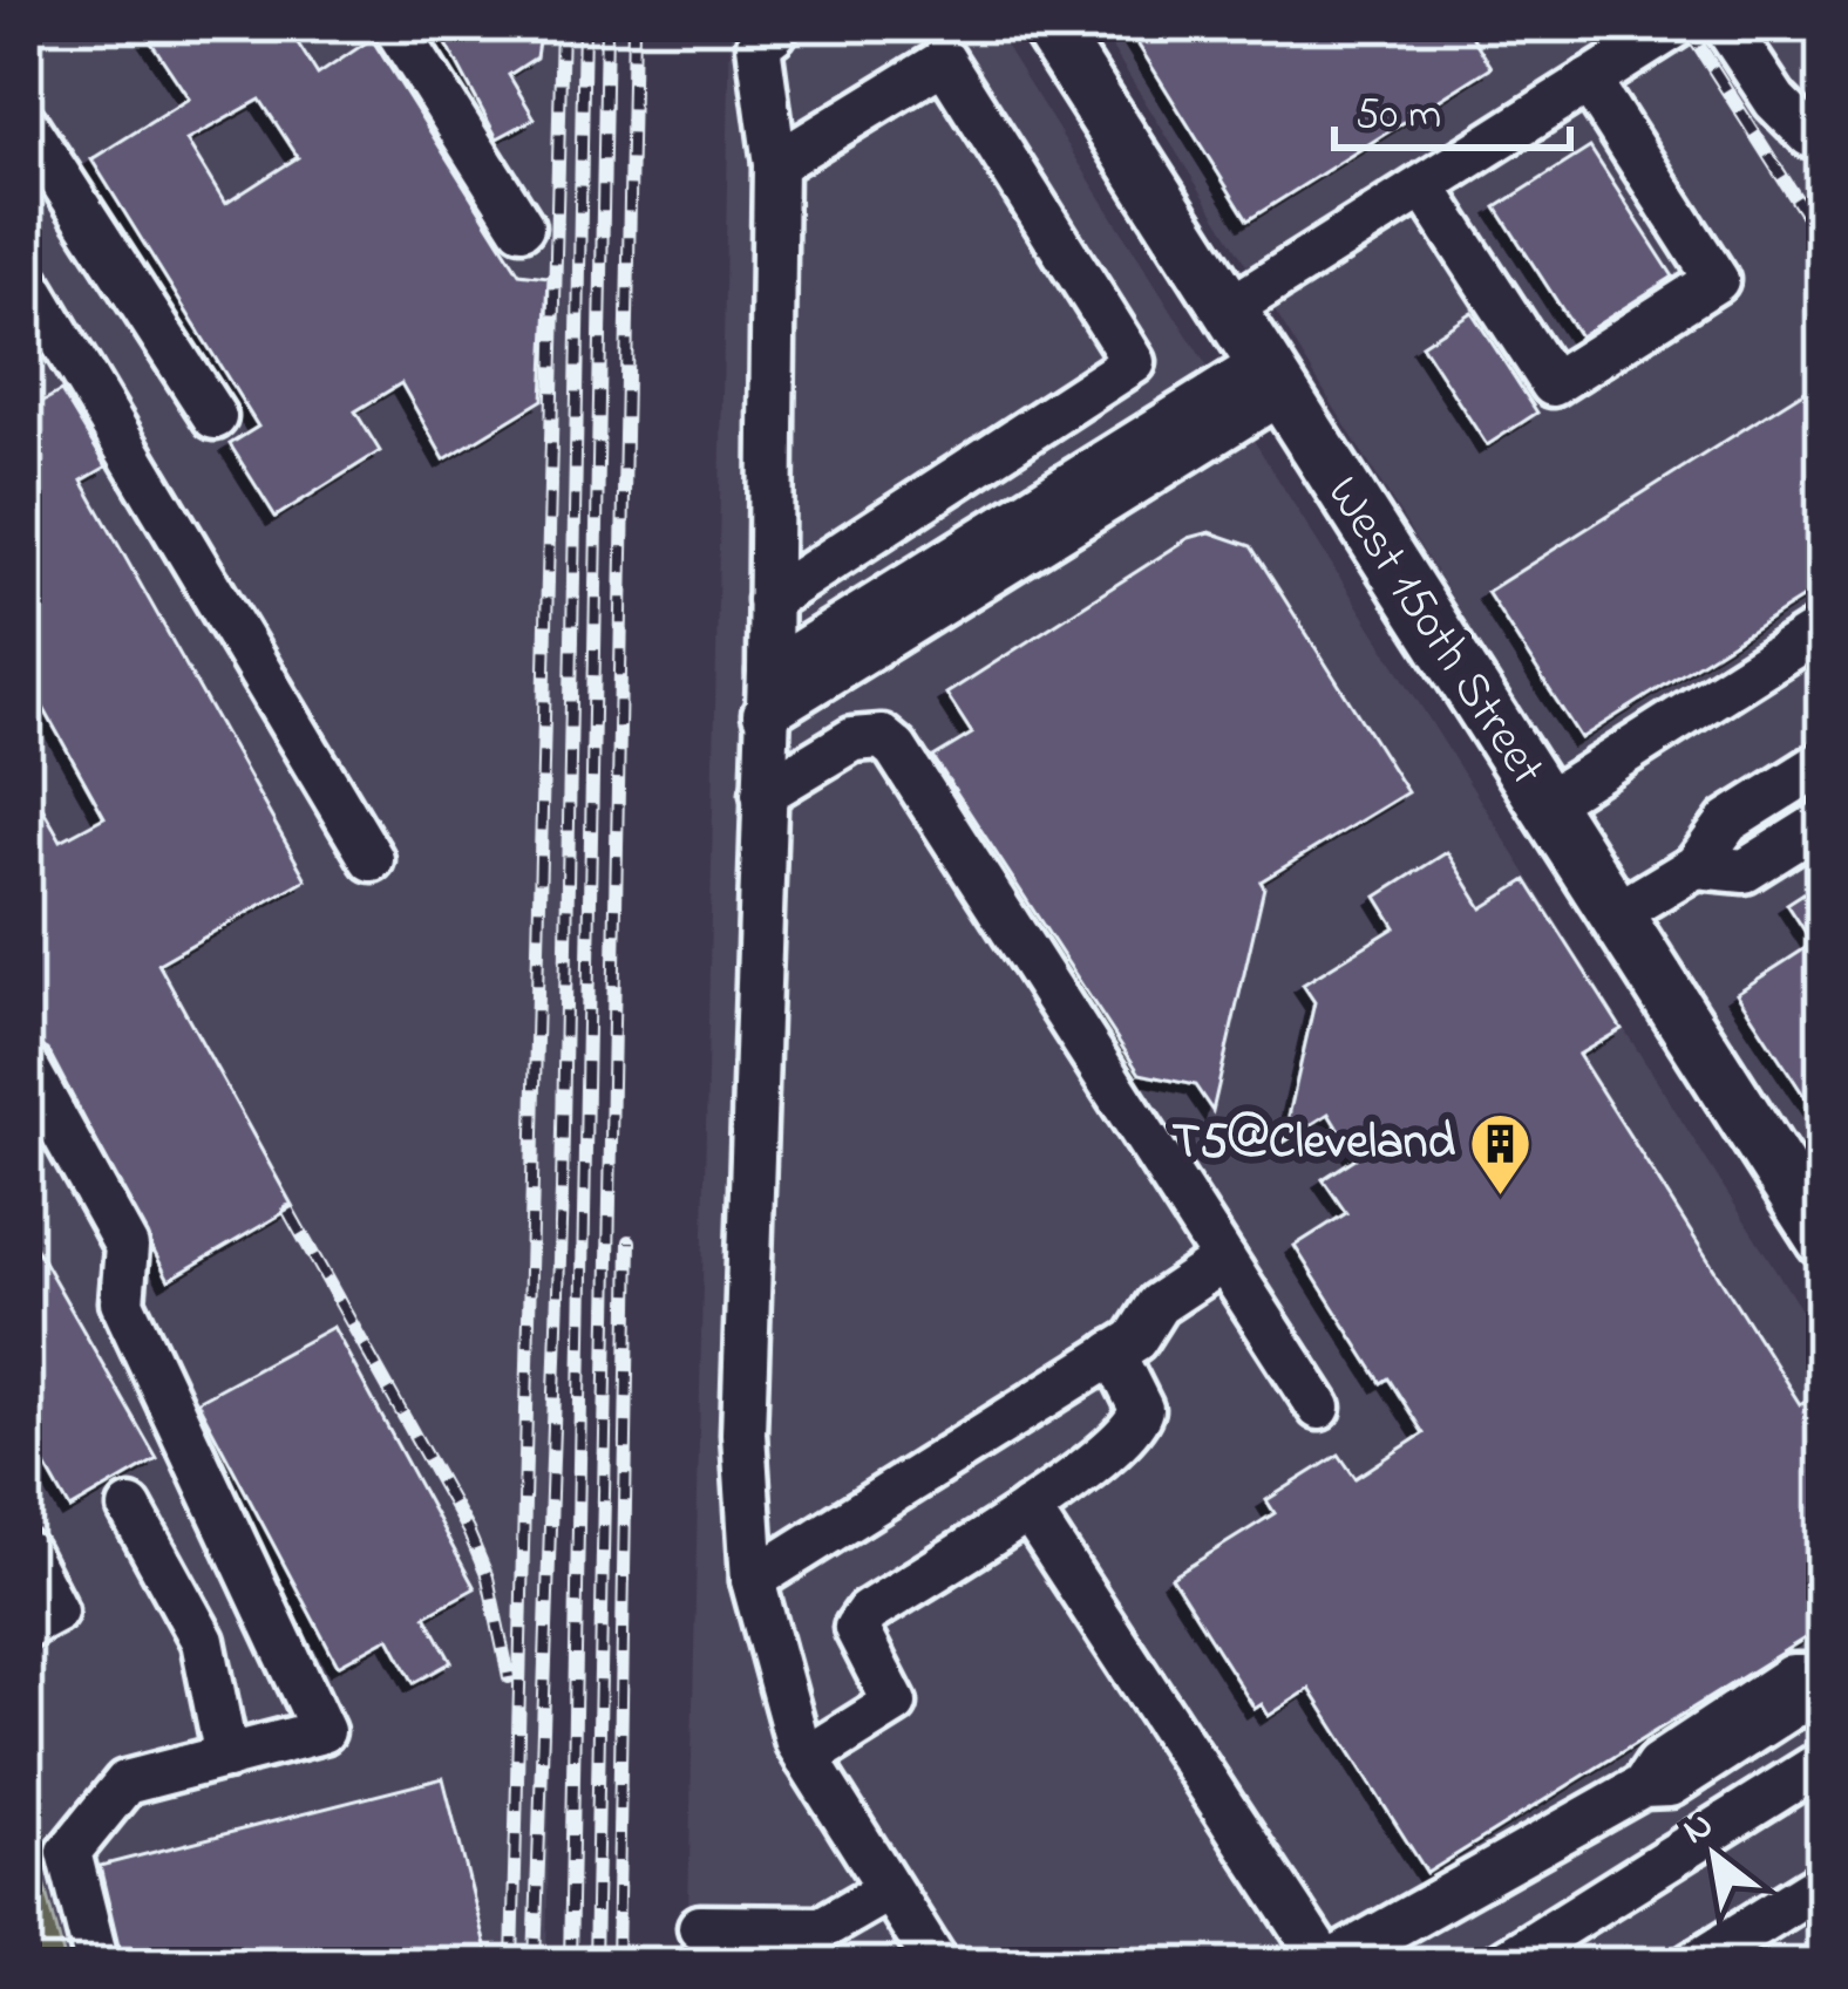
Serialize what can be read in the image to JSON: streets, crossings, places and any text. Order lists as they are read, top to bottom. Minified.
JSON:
{"streets":{"main road":["West 150th Street"]},"places":{"building":["T5@Cleveland"]},"scale_bar":"50 m","north":"top left"}
